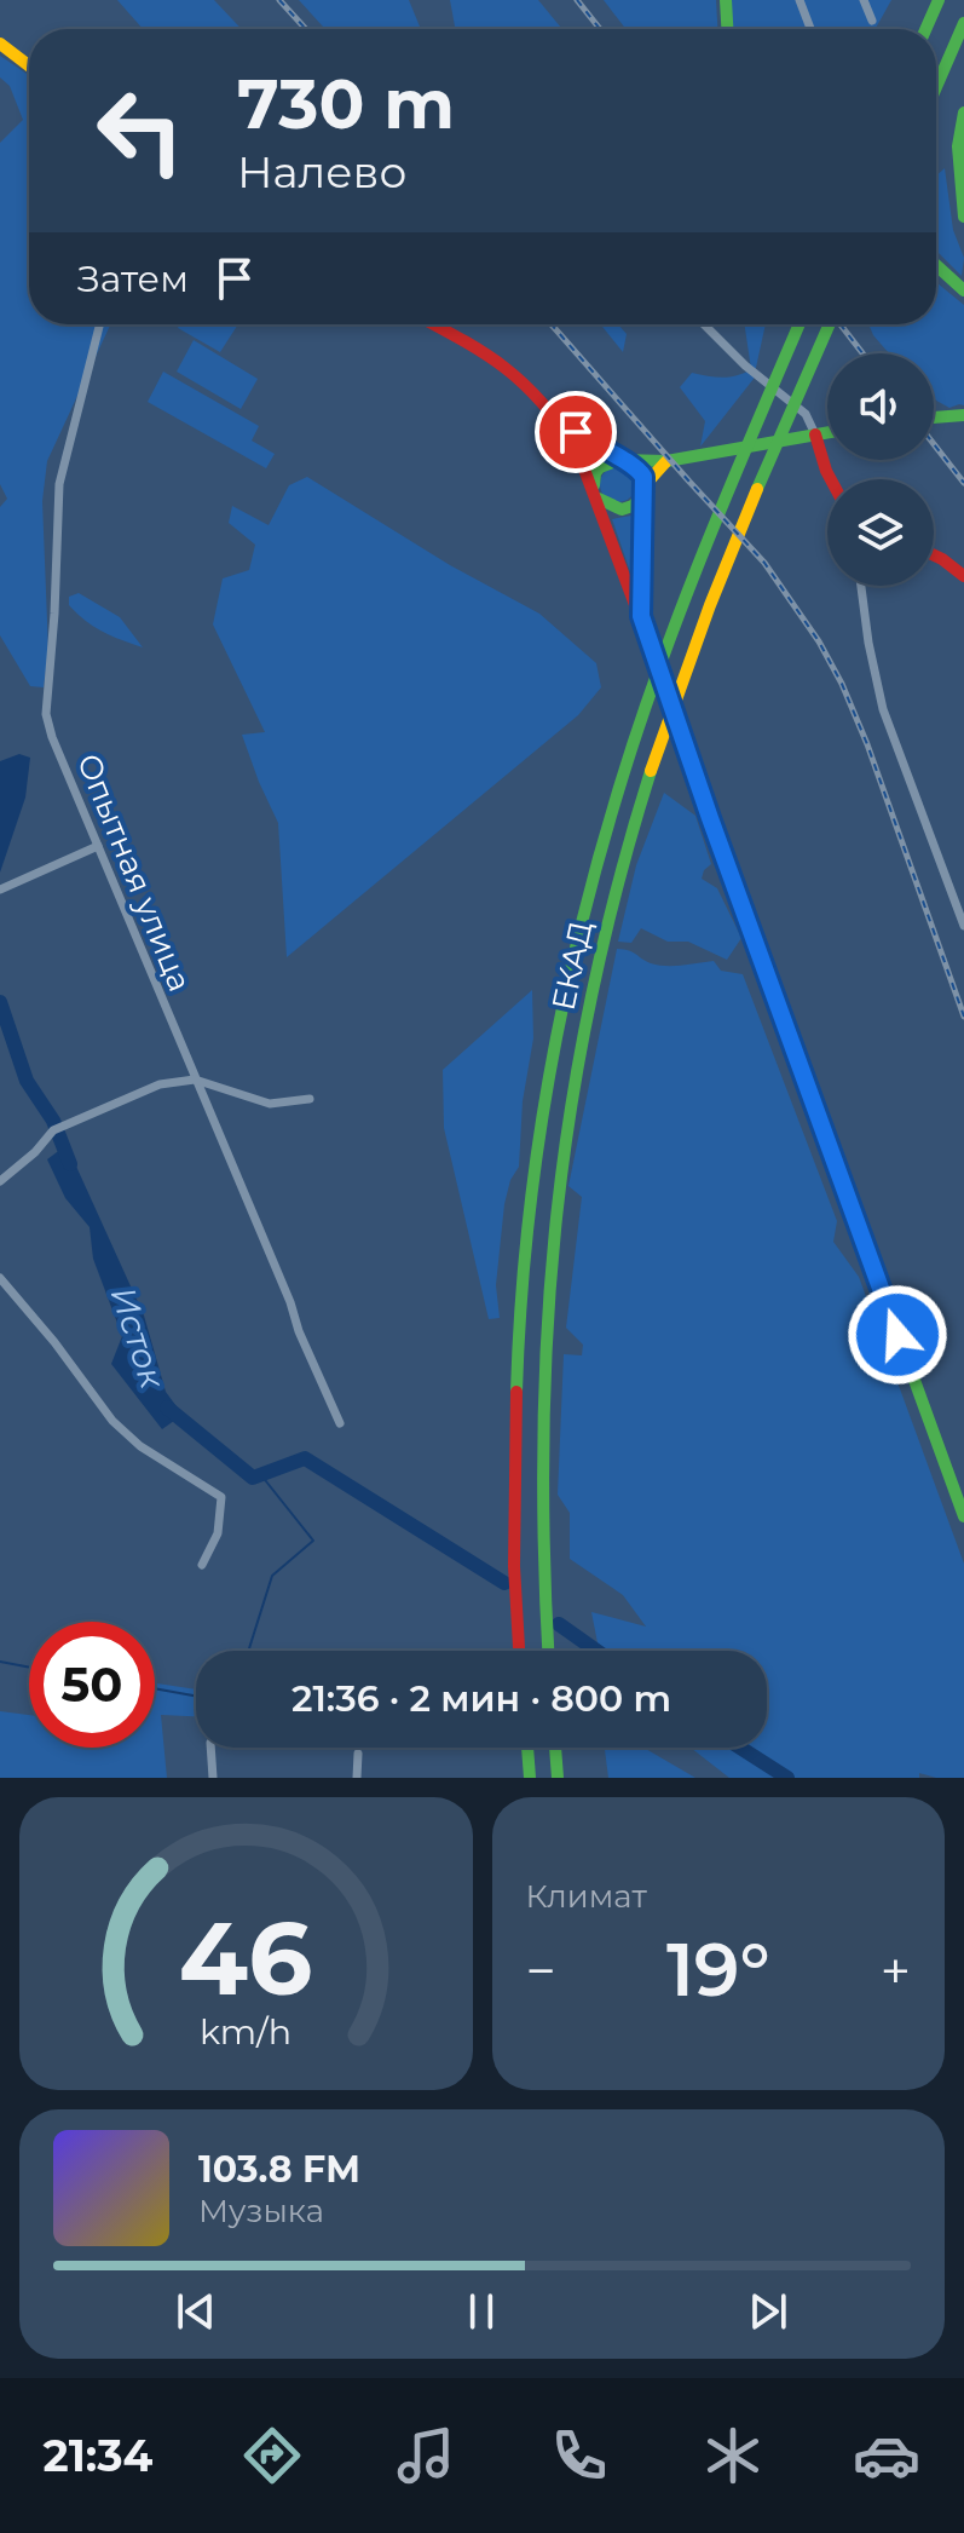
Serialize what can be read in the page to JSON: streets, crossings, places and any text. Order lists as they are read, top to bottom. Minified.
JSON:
{"streets":{"main road":["ЕКАД"],"street":["Опытная улица"]},"water":["Исток"],"page":{"turn":["730 m","Налево"],"then":"Затем","limit":"50","trip":"21:36 · 2 мин · 800 m","tile":"Климат","heat":["−","19°","+"],"song":["103.8 FM","Музыка"],"tabs":"21:34","gauge":["46","km/h"]}}
